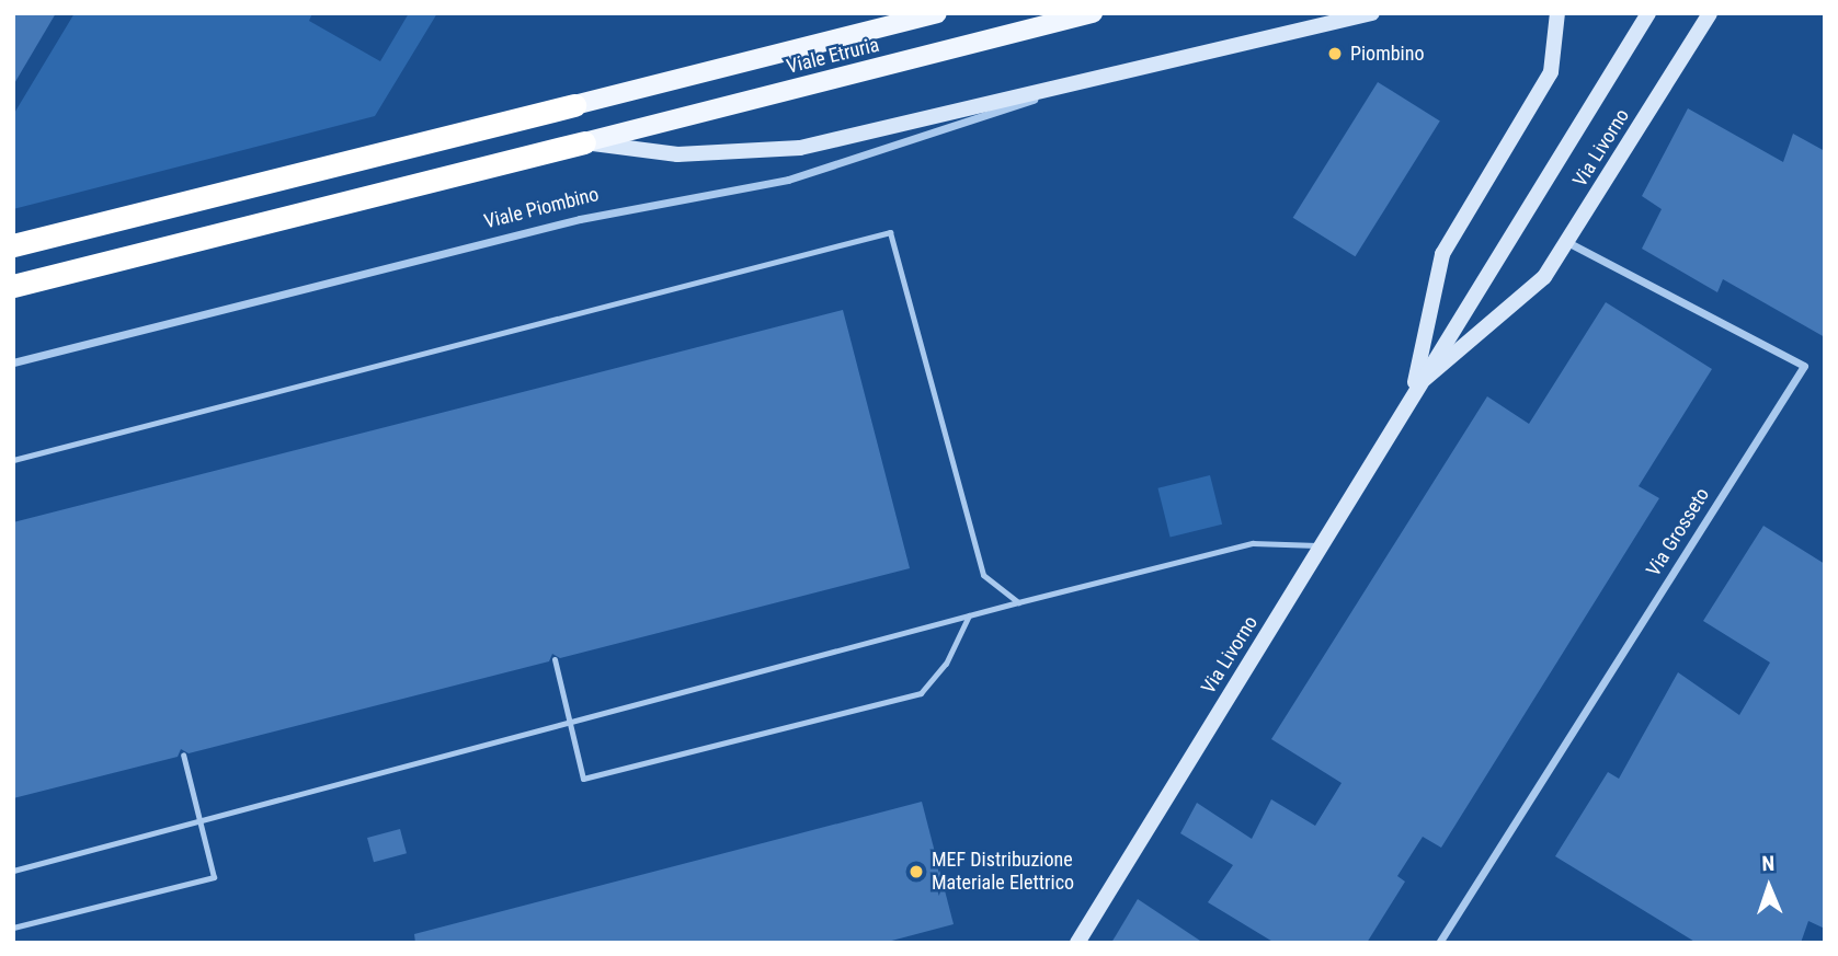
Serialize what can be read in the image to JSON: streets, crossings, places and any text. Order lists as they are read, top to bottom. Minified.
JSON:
{"streets":{"main road":["Viale Etruria"],"street":["Via Livorno","Viale Piombino","Via Grosseto"]},"crossings":[["Viale Etruria","Viale Piombino"],["Via Livorno","Via Grosseto"]],"places":["Piombino","MEF Distribuzione Materiale Elettrico"],"north":"top"}
